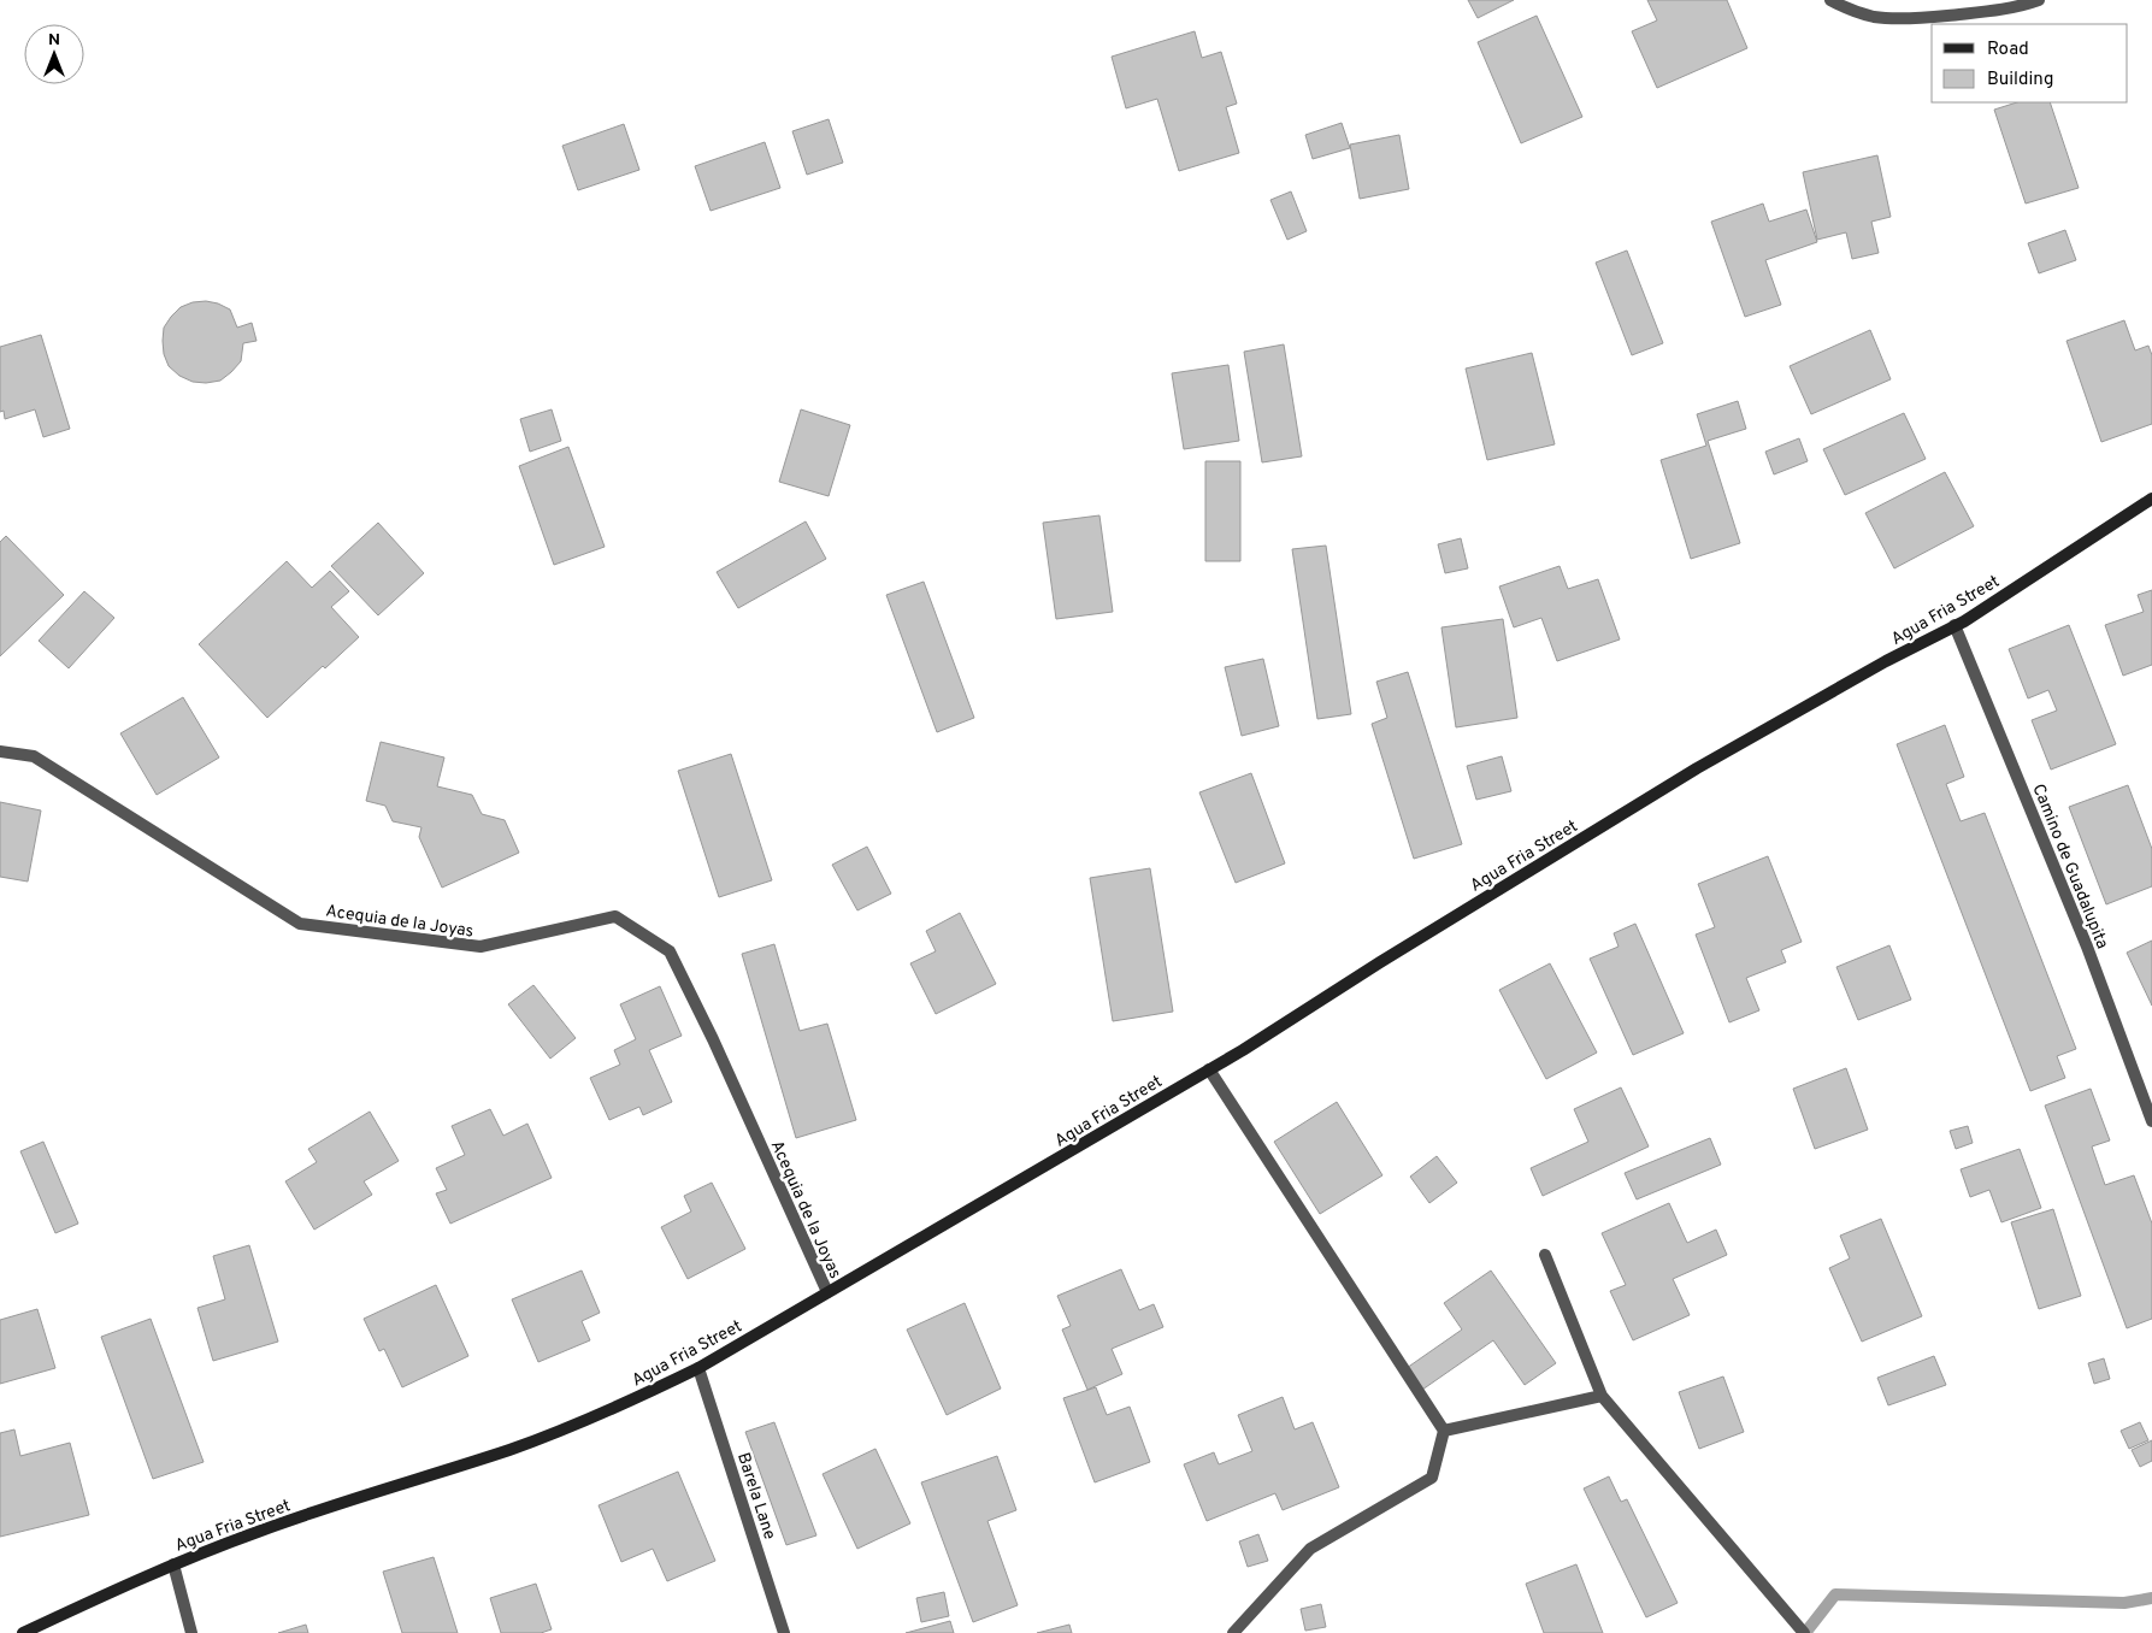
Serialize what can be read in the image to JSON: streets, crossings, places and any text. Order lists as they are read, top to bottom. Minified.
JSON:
{"streets":{"street":["Agua Fria Street","Camino de Guadalupita","Acequia de la Joyas","Barela Lane"]},"crossings":[["Agua Fria Street","Camino de Guadalupita"],["Agua Fria Street","Acequia de la Joyas"],["Agua Fria Street","Barela Lane"]],"legend":["Road","Building"],"north":"top"}
